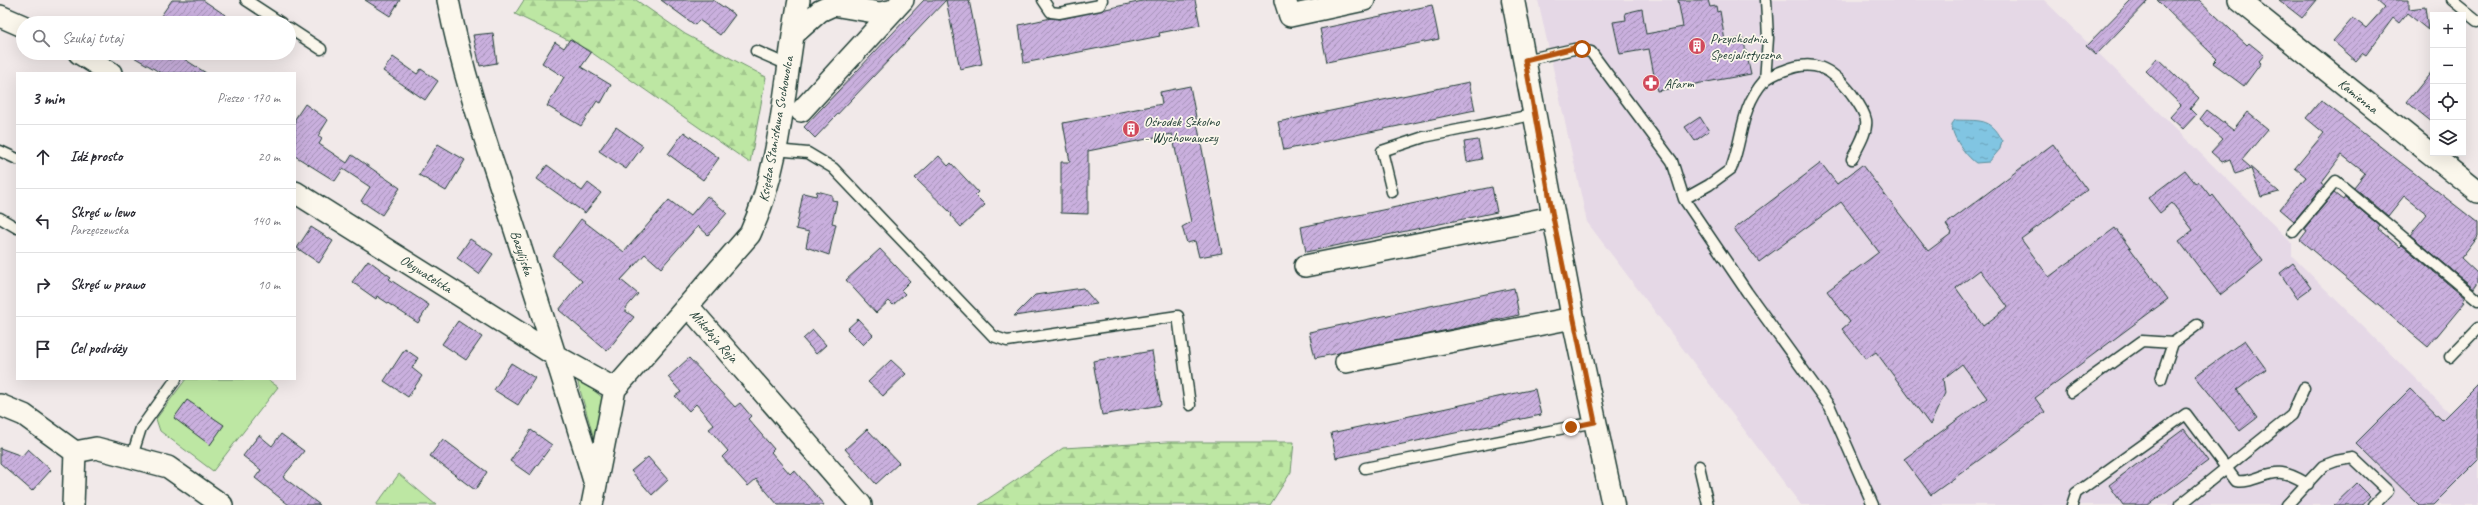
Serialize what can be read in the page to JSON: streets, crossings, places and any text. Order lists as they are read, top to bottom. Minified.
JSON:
{"streets":{"street":["Kamienna","Księdza Stanisława Suchowolca","Bazylijska","Obywatelska","Mikołaja Reja"]},"crossings":[["Księdza Stanisława Suchowolca","Mikołaja Reja"],["Bazylijska","Obywatelska"],["Obywatelska","Mikołaja Reja"]],"places":{"building":["Przychodnia Specjalistyczna","Ośrodek Szkolno - Wychowawczy"],"pharmacy":["Afarm"]},"page":{"map_buttons":["+","−"],"search":"Szukaj tutaj","heading":["3 min","Pieszo · 170 m"],"list":[["Idź prosto","20 m"],["Skręć w lewo","Parzęczewska","140 m"],["Skręć w prawo","10 m"],"Cel podróży"]}}
